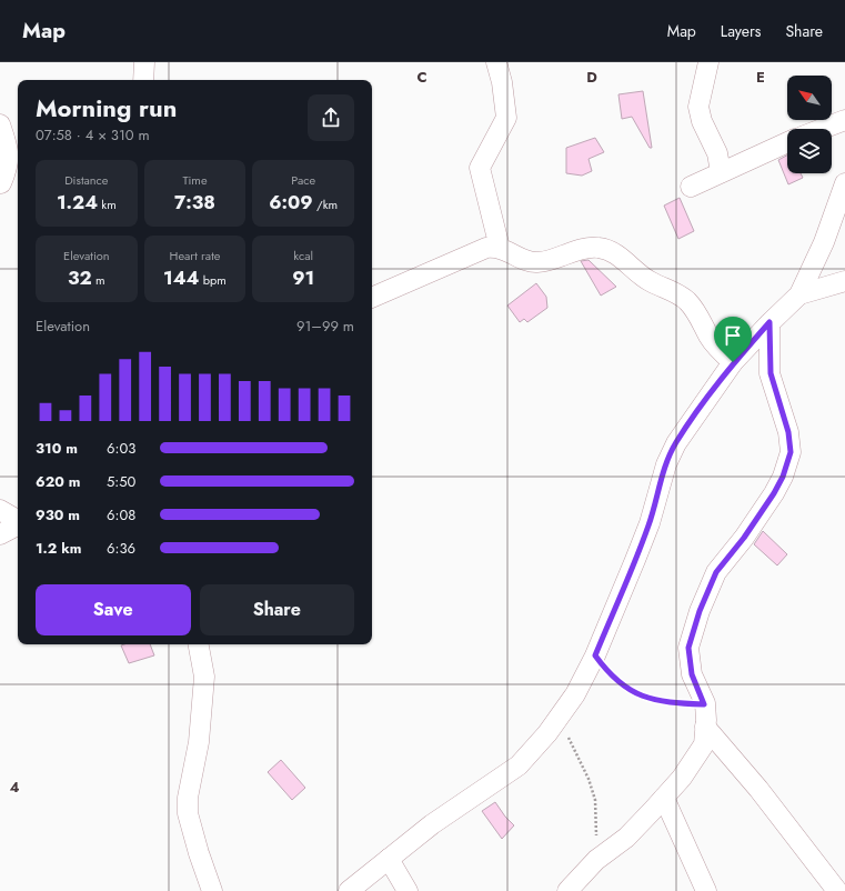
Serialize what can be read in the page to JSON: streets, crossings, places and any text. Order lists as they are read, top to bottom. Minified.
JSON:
{"north":"top left","page":{"header":"Map","nav":["Map","Layers","Share"],"heading":["Morning run","07:58 · 4 × 310 m"],"stats":[["Distance","1.24 km"],["Time","7:38"],["Pace","6:09 /km"],["Elevation","32 m"],["Heart rate","144 bpm"],["kcal","91"]],"chart":["Elevation","91–99 m"],"list":[{"name":"310 m","note":"6:03"},{"name":"620 m","note":"5:50"},{"name":"930 m","note":"6:08"},{"name":"1.2 km","note":"6:36"}],"buttons":["Save","Share"]},"grid":{"columns":["C","D","E"],"rows":["4"]}}
